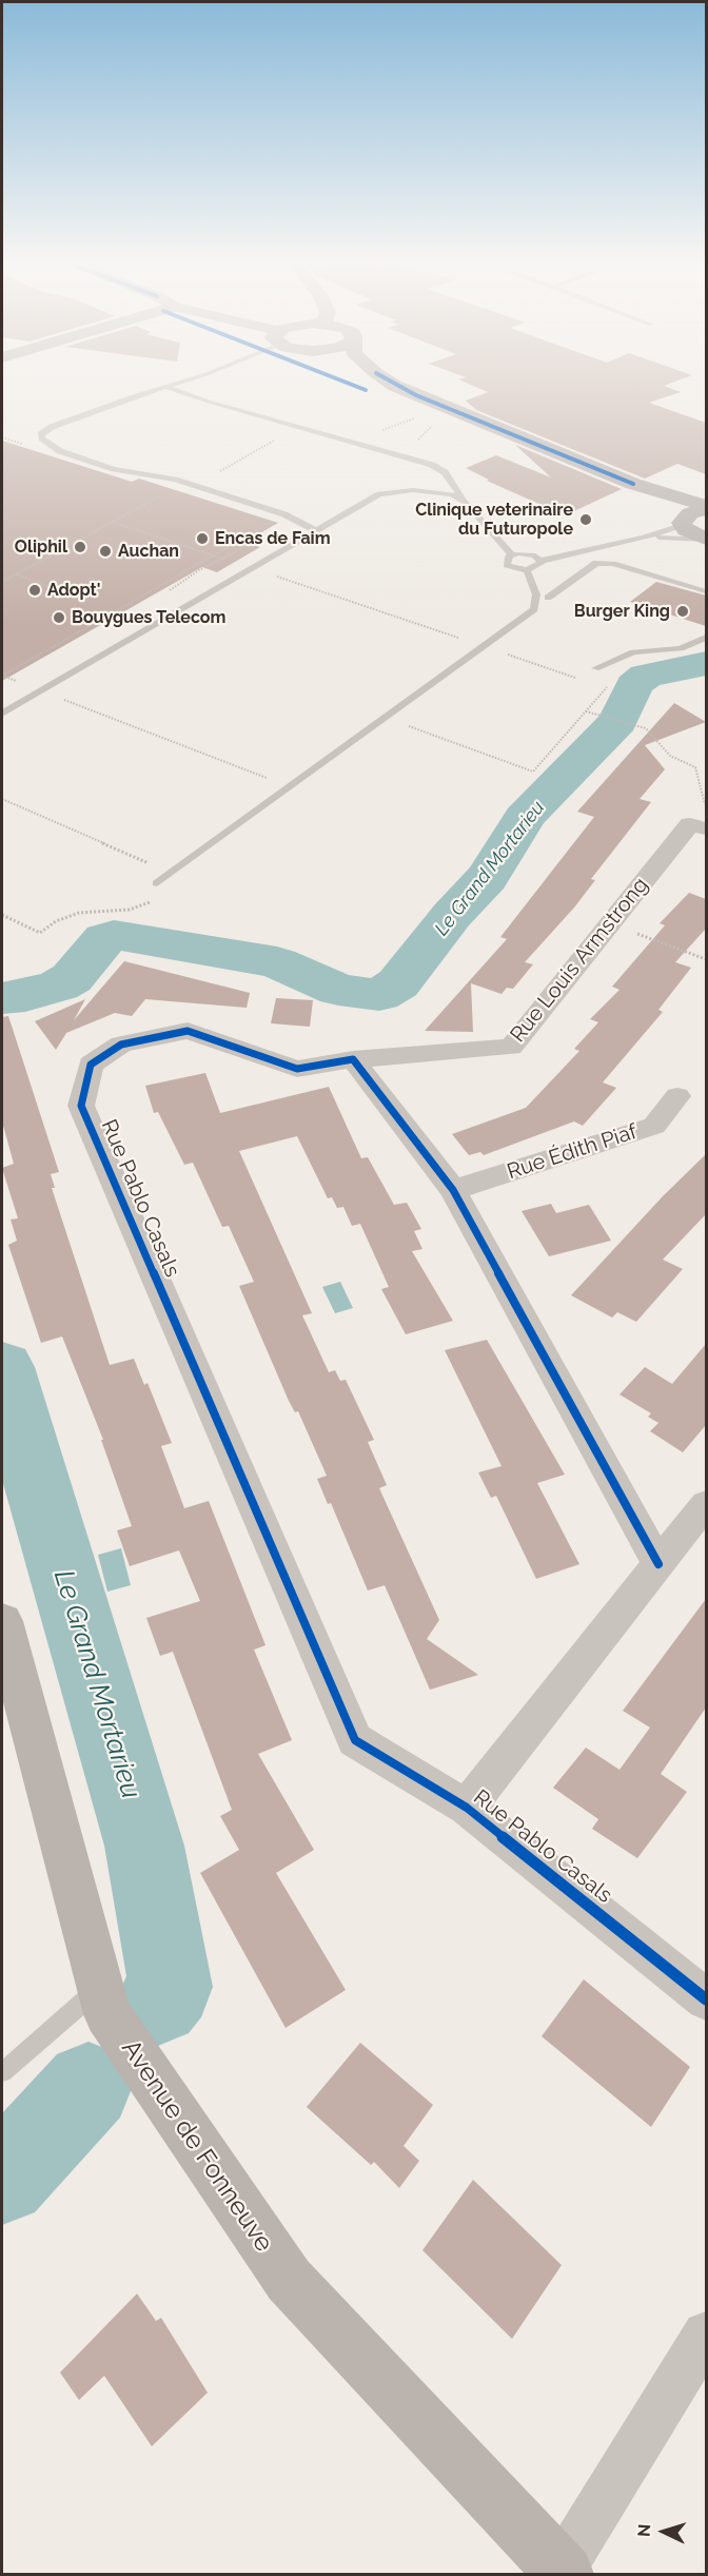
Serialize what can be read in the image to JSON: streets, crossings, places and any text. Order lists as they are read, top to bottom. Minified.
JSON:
{"streets":{"street":["Rue Louis Armstrong","Rue Édith Piaf","Rue Pablo Casals","Avenue de Fonneuve"]},"crossings":[["Rue Louis Armstrong","Rue Pablo Casals"]],"water":["Le Grand Mortarieu"],"places":["Clinique veterinaire du Futuropole","Encas de Faim","Oliphil","Auchan","Adopt'","Burger King","Bouygues Telecom"],"north":"left"}
